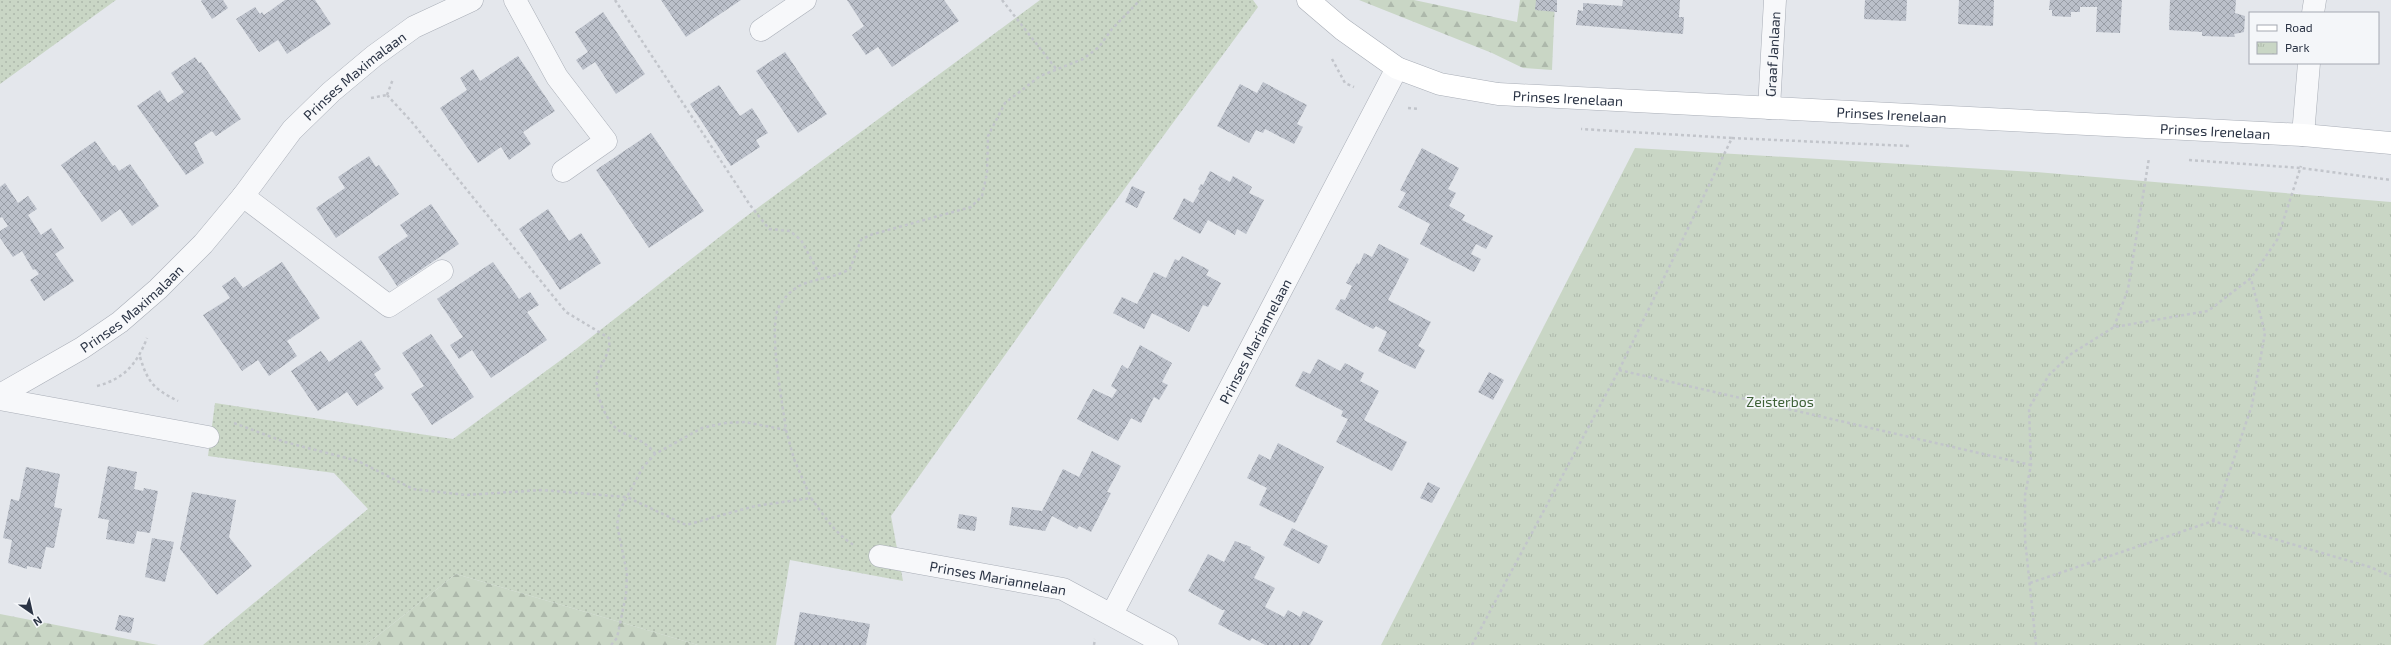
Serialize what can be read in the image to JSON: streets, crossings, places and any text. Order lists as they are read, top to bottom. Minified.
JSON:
{"streets":{"street":["Graaf Janlaan","Prinses Maximalaan","Prinses Irenelaan","Prinses Mariannelaan"]},"crossings":[["Graaf Janlaan","Prinses Irenelaan"],["Prinses Irenelaan","Prinses Mariannelaan"]],"parks":["Zeisterbos"],"legend":["Road","Park"],"north":"bottom right"}
